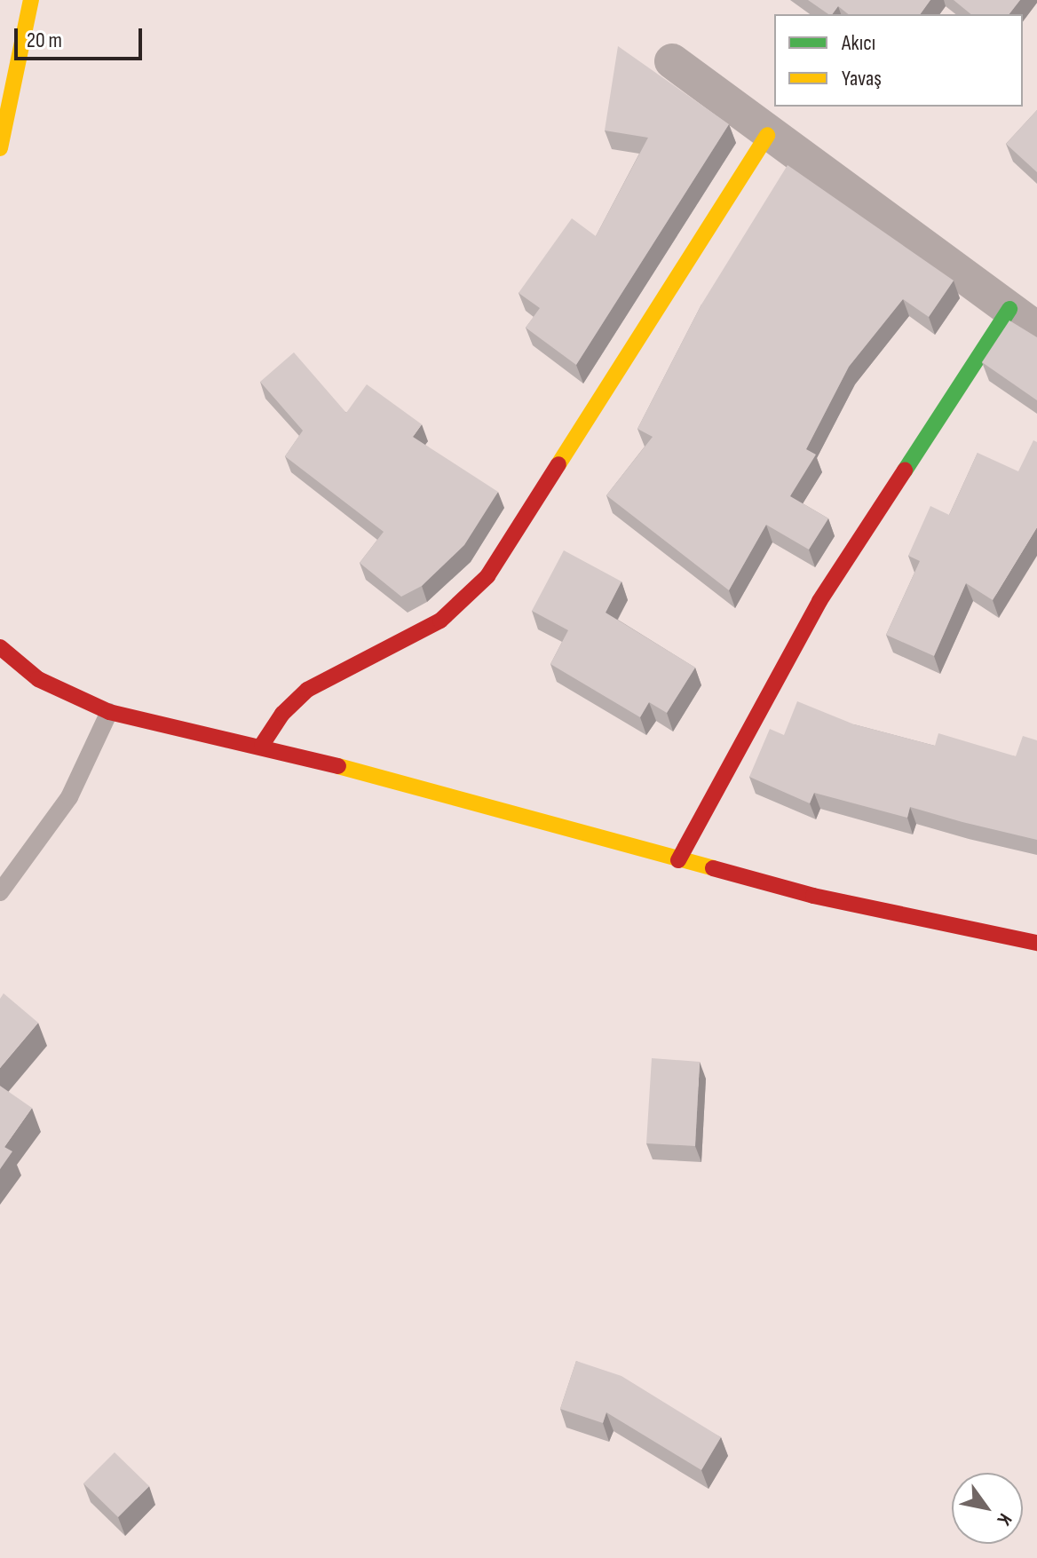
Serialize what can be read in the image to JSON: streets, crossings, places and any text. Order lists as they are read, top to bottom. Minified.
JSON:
{"legend":["Akıcı","Yavaş"],"scale_bar":"20 m","north":"bottom right"}
